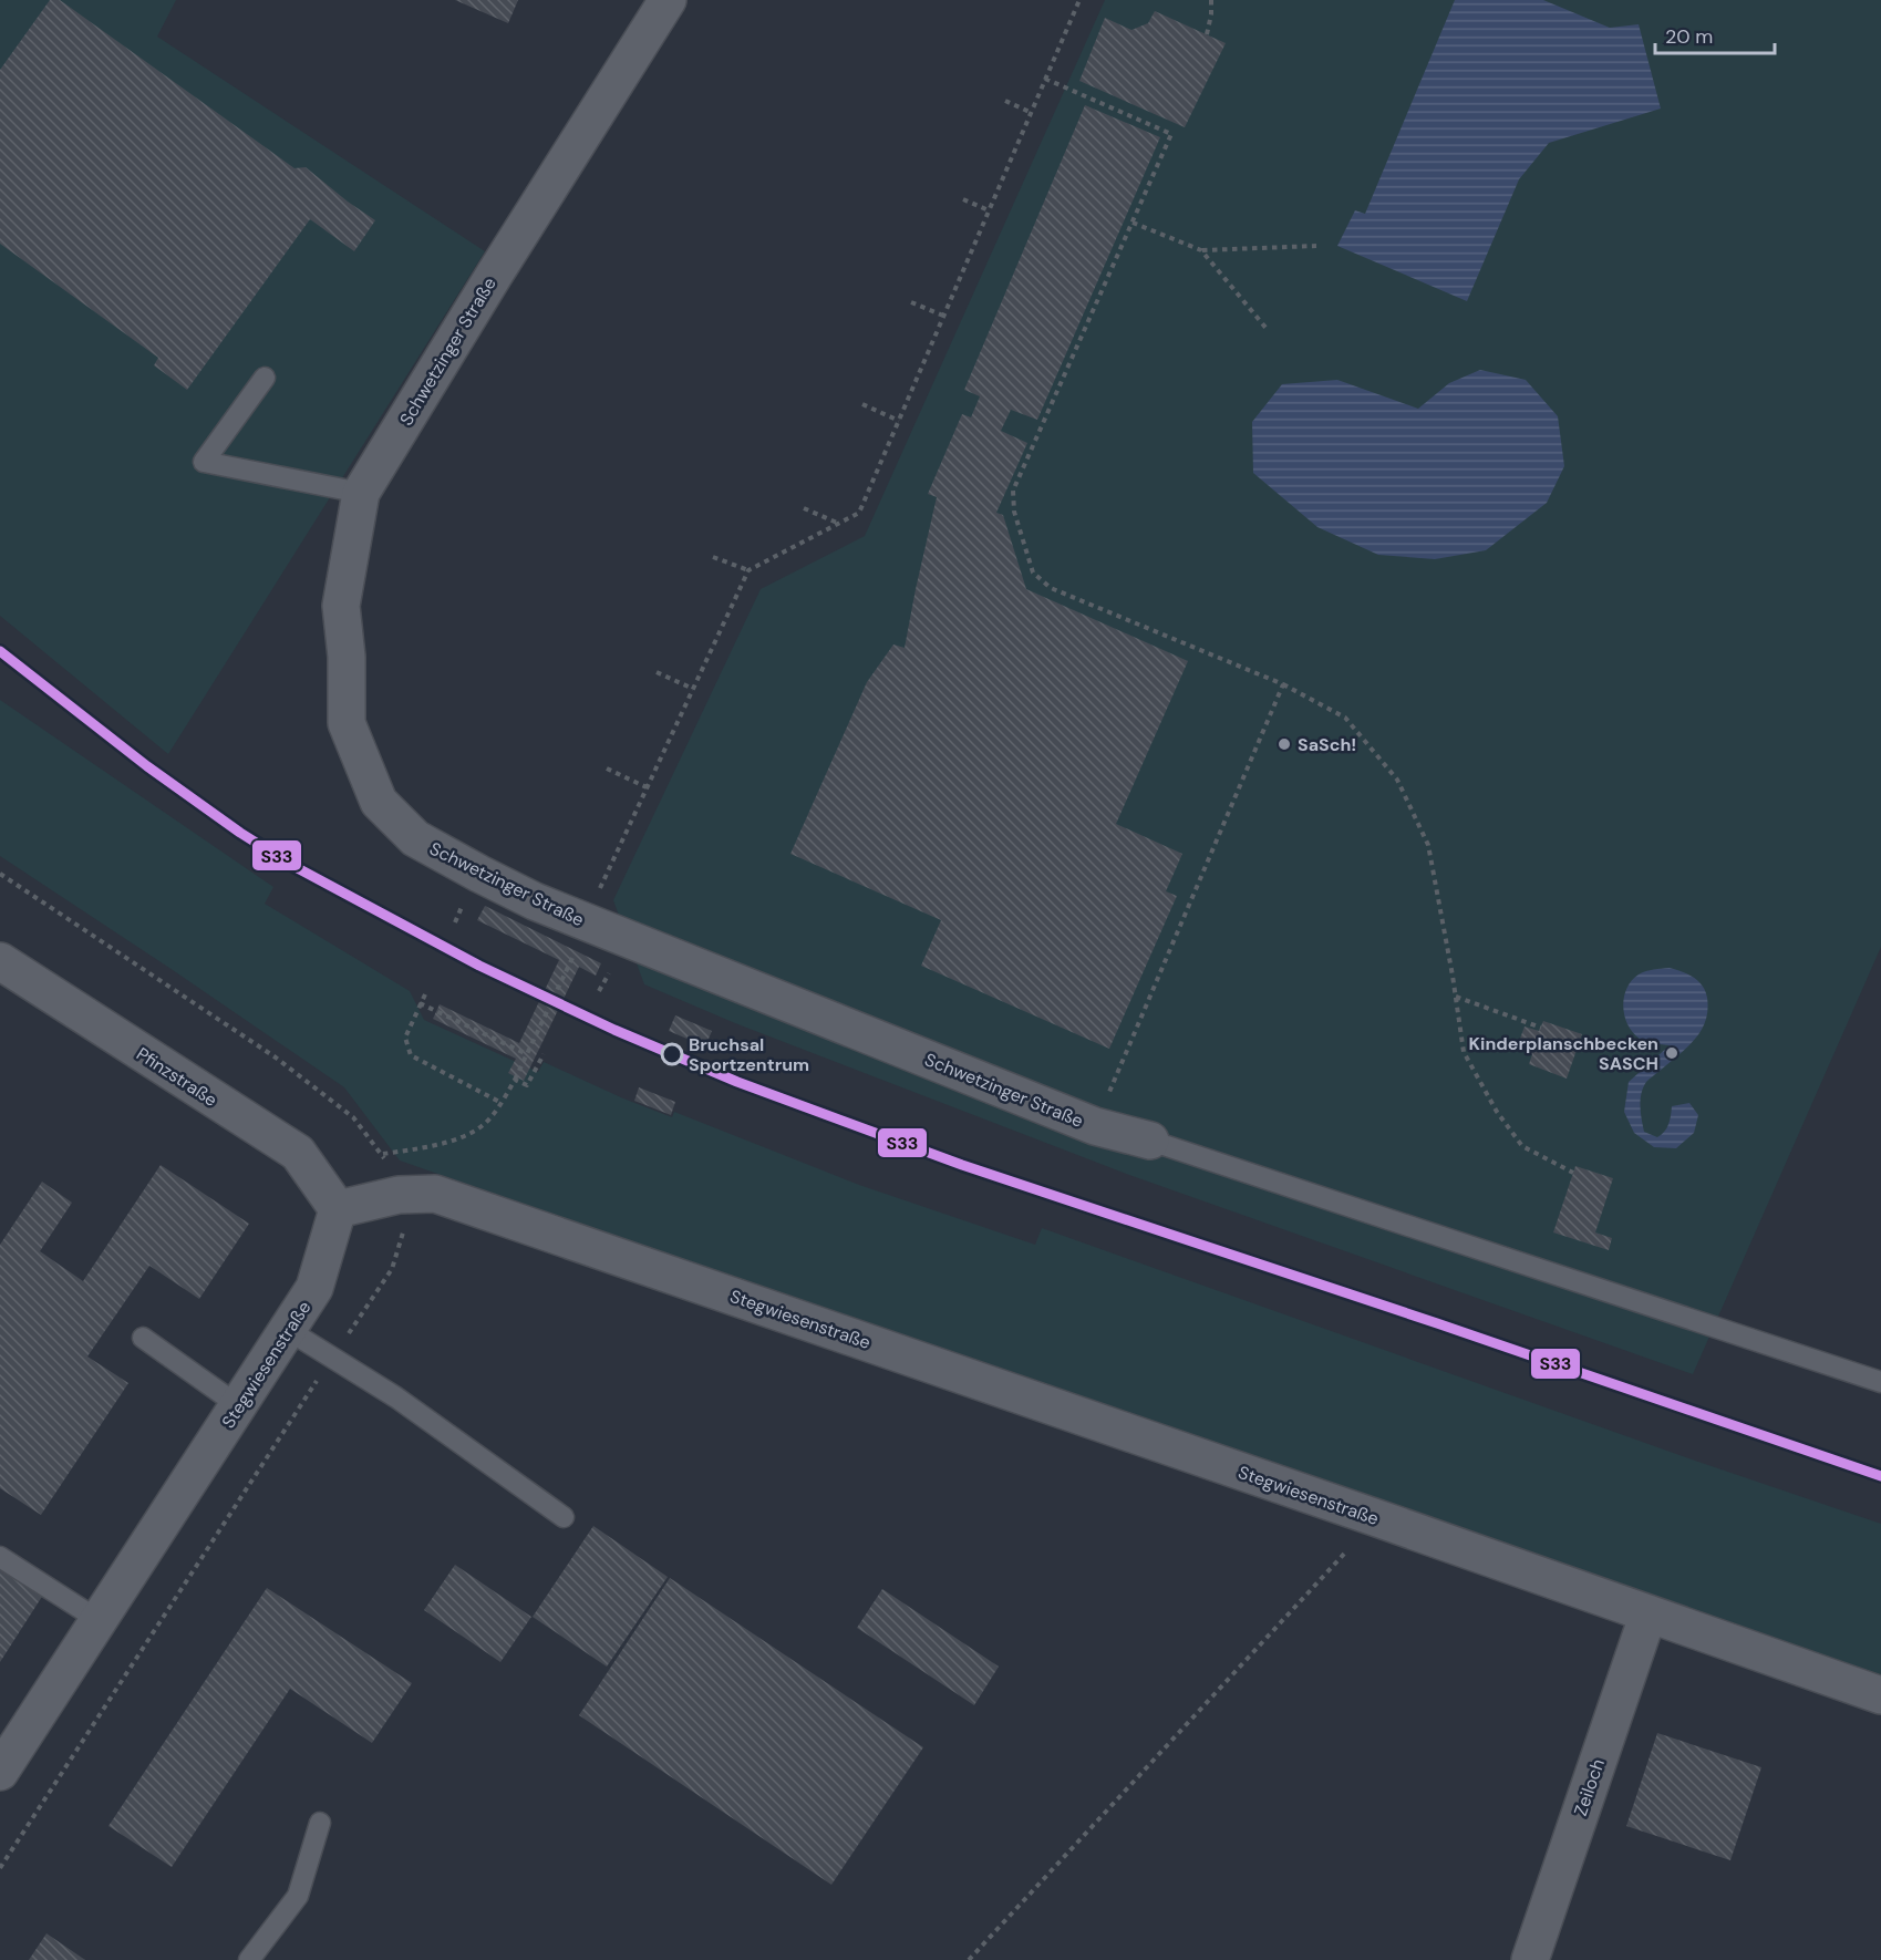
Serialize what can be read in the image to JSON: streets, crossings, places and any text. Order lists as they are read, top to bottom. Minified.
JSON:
{"streets":{"street":["Schwetzinger Straße","Pfinzstraße","Stegwiesenstraße","Zeiloch"]},"crossings":[["Pfinzstraße","Stegwiesenstraße"],["Stegwiesenstraße","Zeiloch"]],"places":["SaSch!","Kinderplanschbecken SASCH","Bruchsal Sportzentrum"],"lines":["transit line S33"],"scale_bar":"20 m"}
